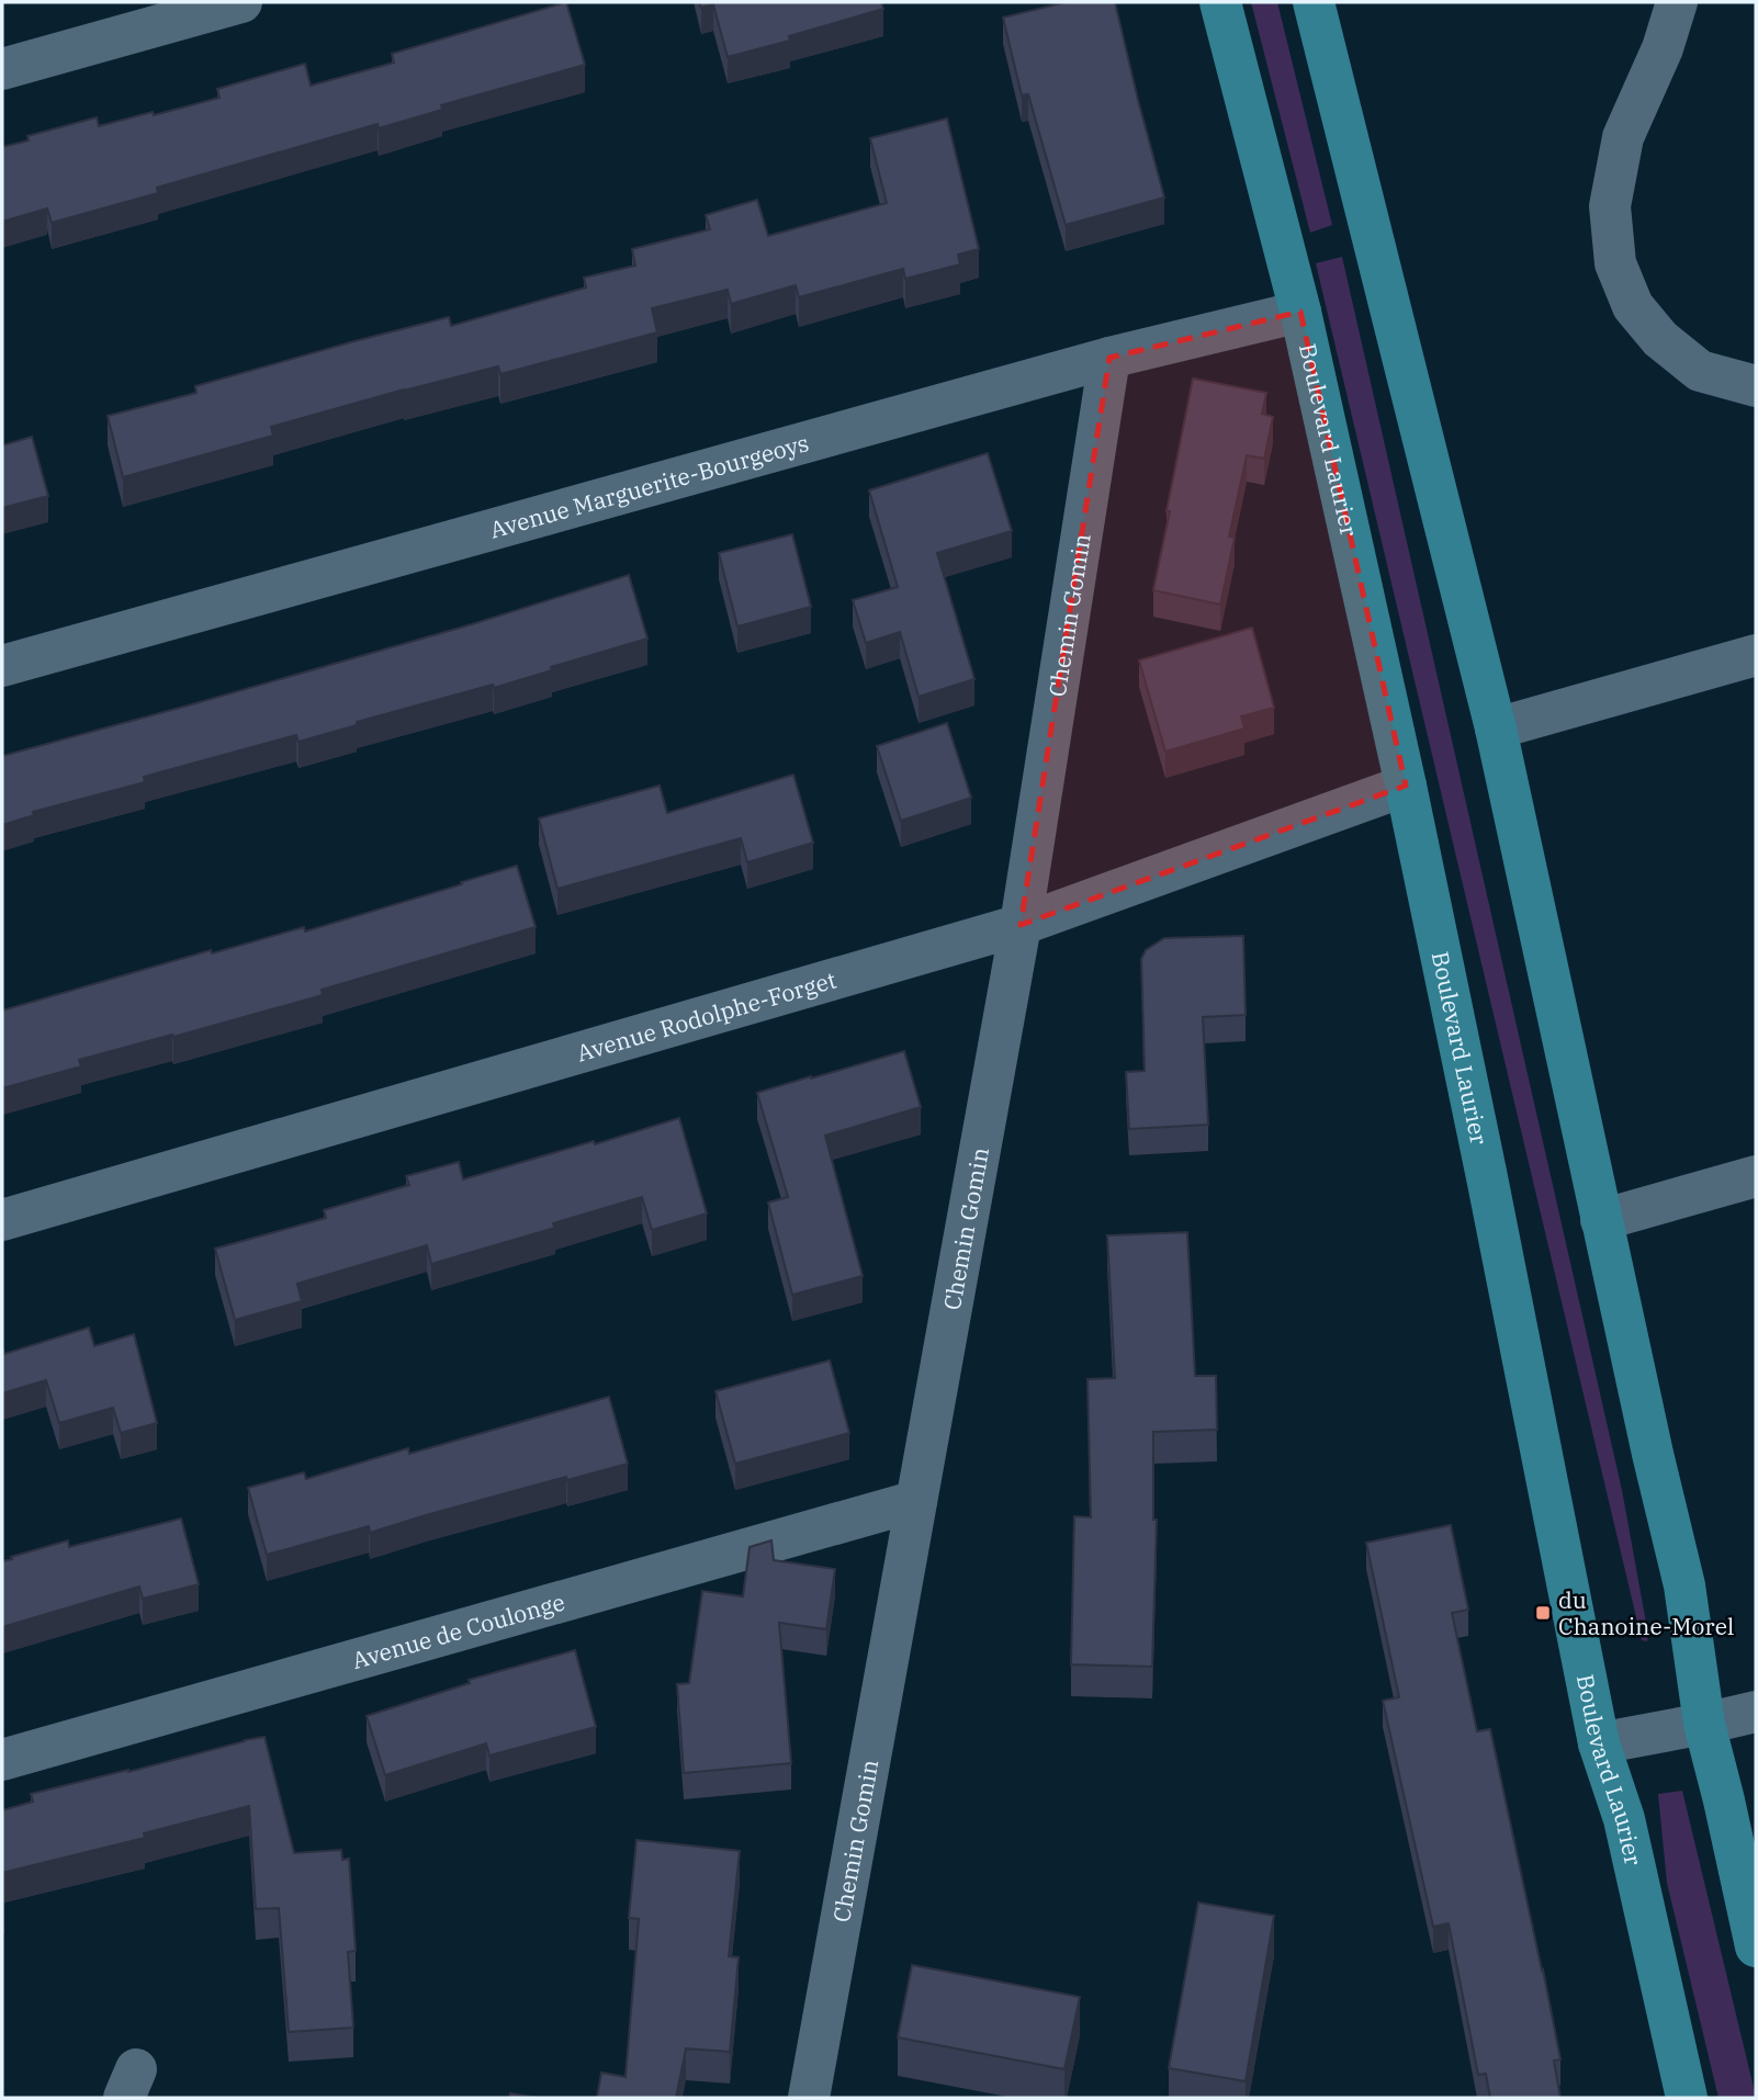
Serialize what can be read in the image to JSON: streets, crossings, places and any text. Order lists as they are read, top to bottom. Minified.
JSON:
{"streets":{"main road":["Boulevard Laurier"],"street":["Avenue Marguerite-Bourgeoys","Chemin Gomin","Avenue Rodolphe-Forget","Avenue de Coulonge"]},"crossings":[["Boulevard Laurier","Avenue Marguerite-Bourgeoys"],["Boulevard Laurier","Avenue Rodolphe-Forget"],["Avenue Marguerite-Bourgeoys","Chemin Gomin"],["Chemin Gomin","Avenue Rodolphe-Forget"],["Chemin Gomin","Avenue de Coulonge"]],"places":{"transit":["du Chanoine-Morel"]}}
